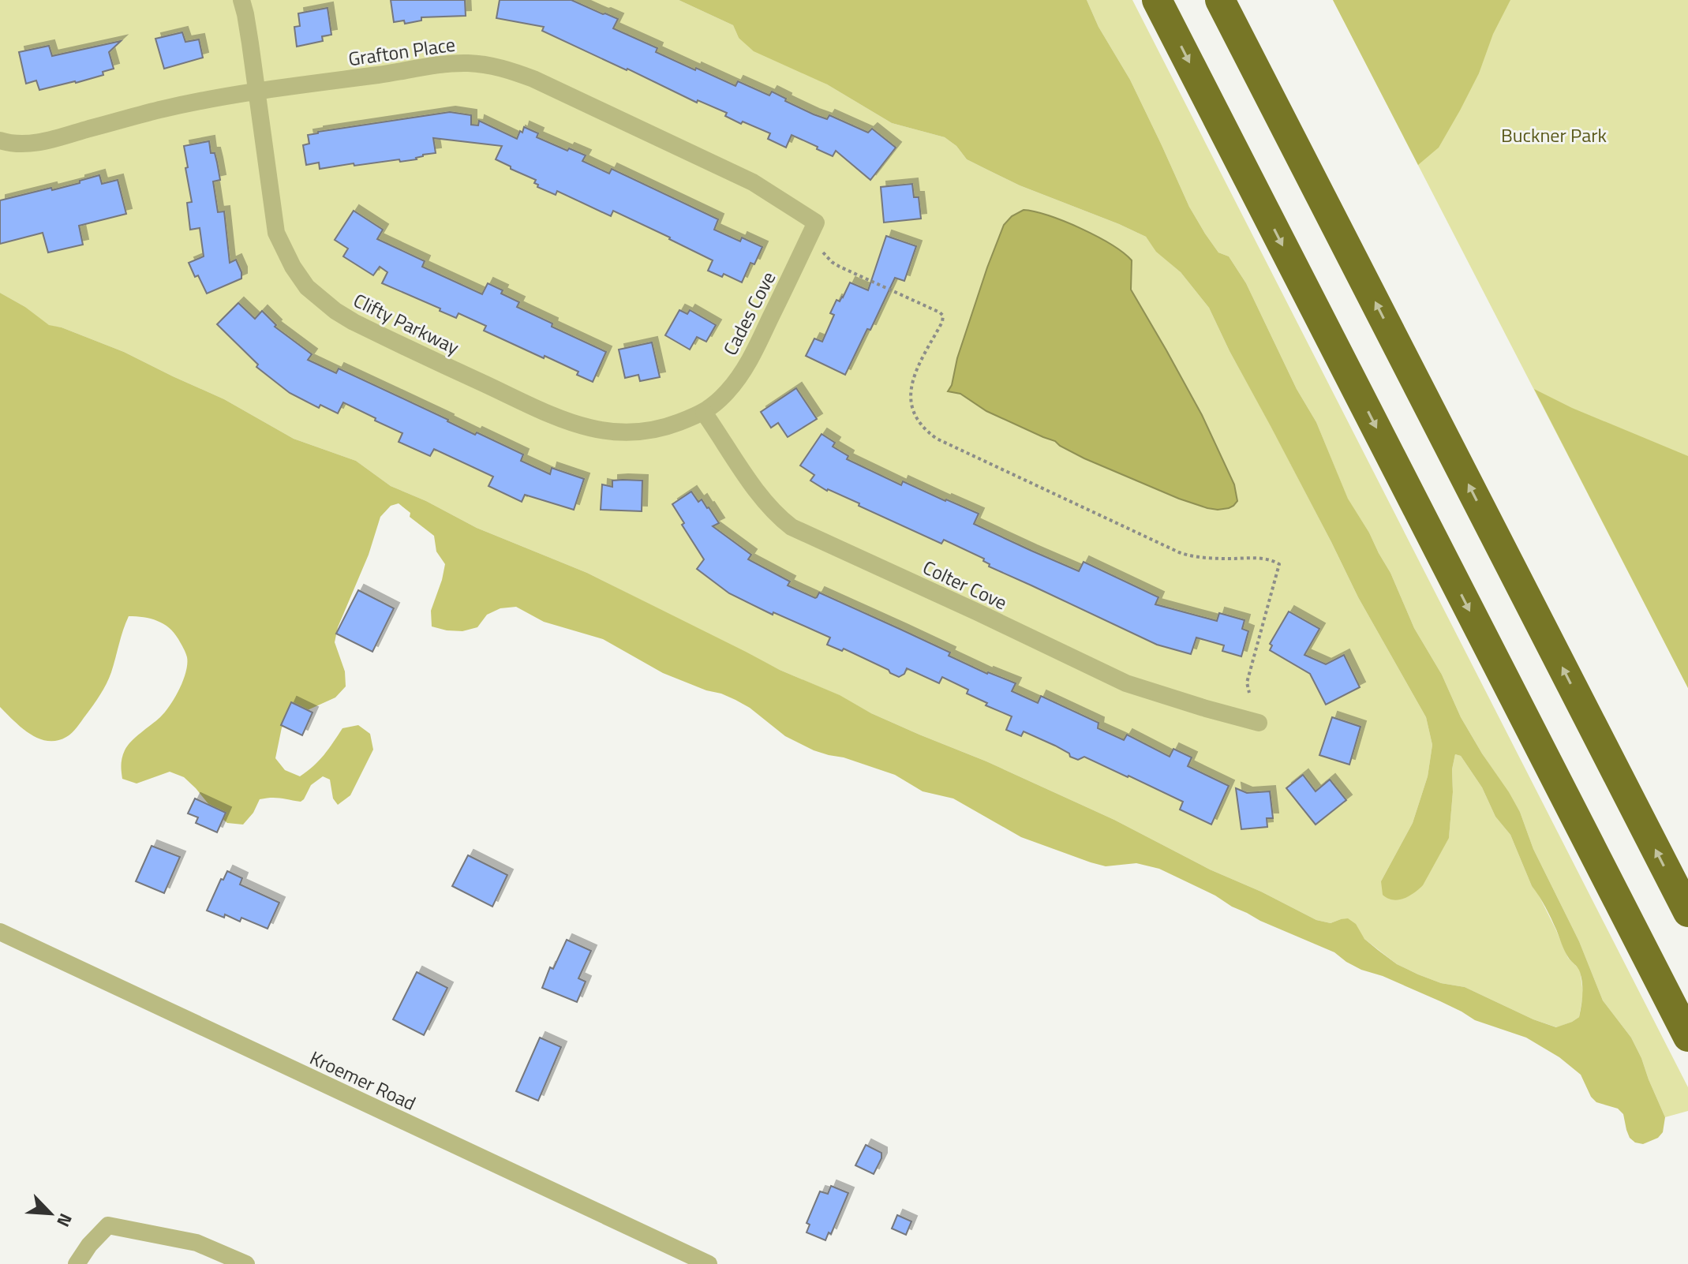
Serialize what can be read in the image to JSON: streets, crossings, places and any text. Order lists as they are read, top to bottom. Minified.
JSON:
{"streets":{"street":["Grafton Place","Cades Cove","Clifty Parkway","Colter Cove","Kroemer Road"]},"crossings":[["Grafton Place","Cades Cove"],["Grafton Place","Clifty Parkway"],["Cades Cove","Clifty Parkway"],["Cades Cove","Colter Cove"],["Clifty Parkway","Colter Cove"]],"parks":["Buckner Park"],"north":"bottom right"}
